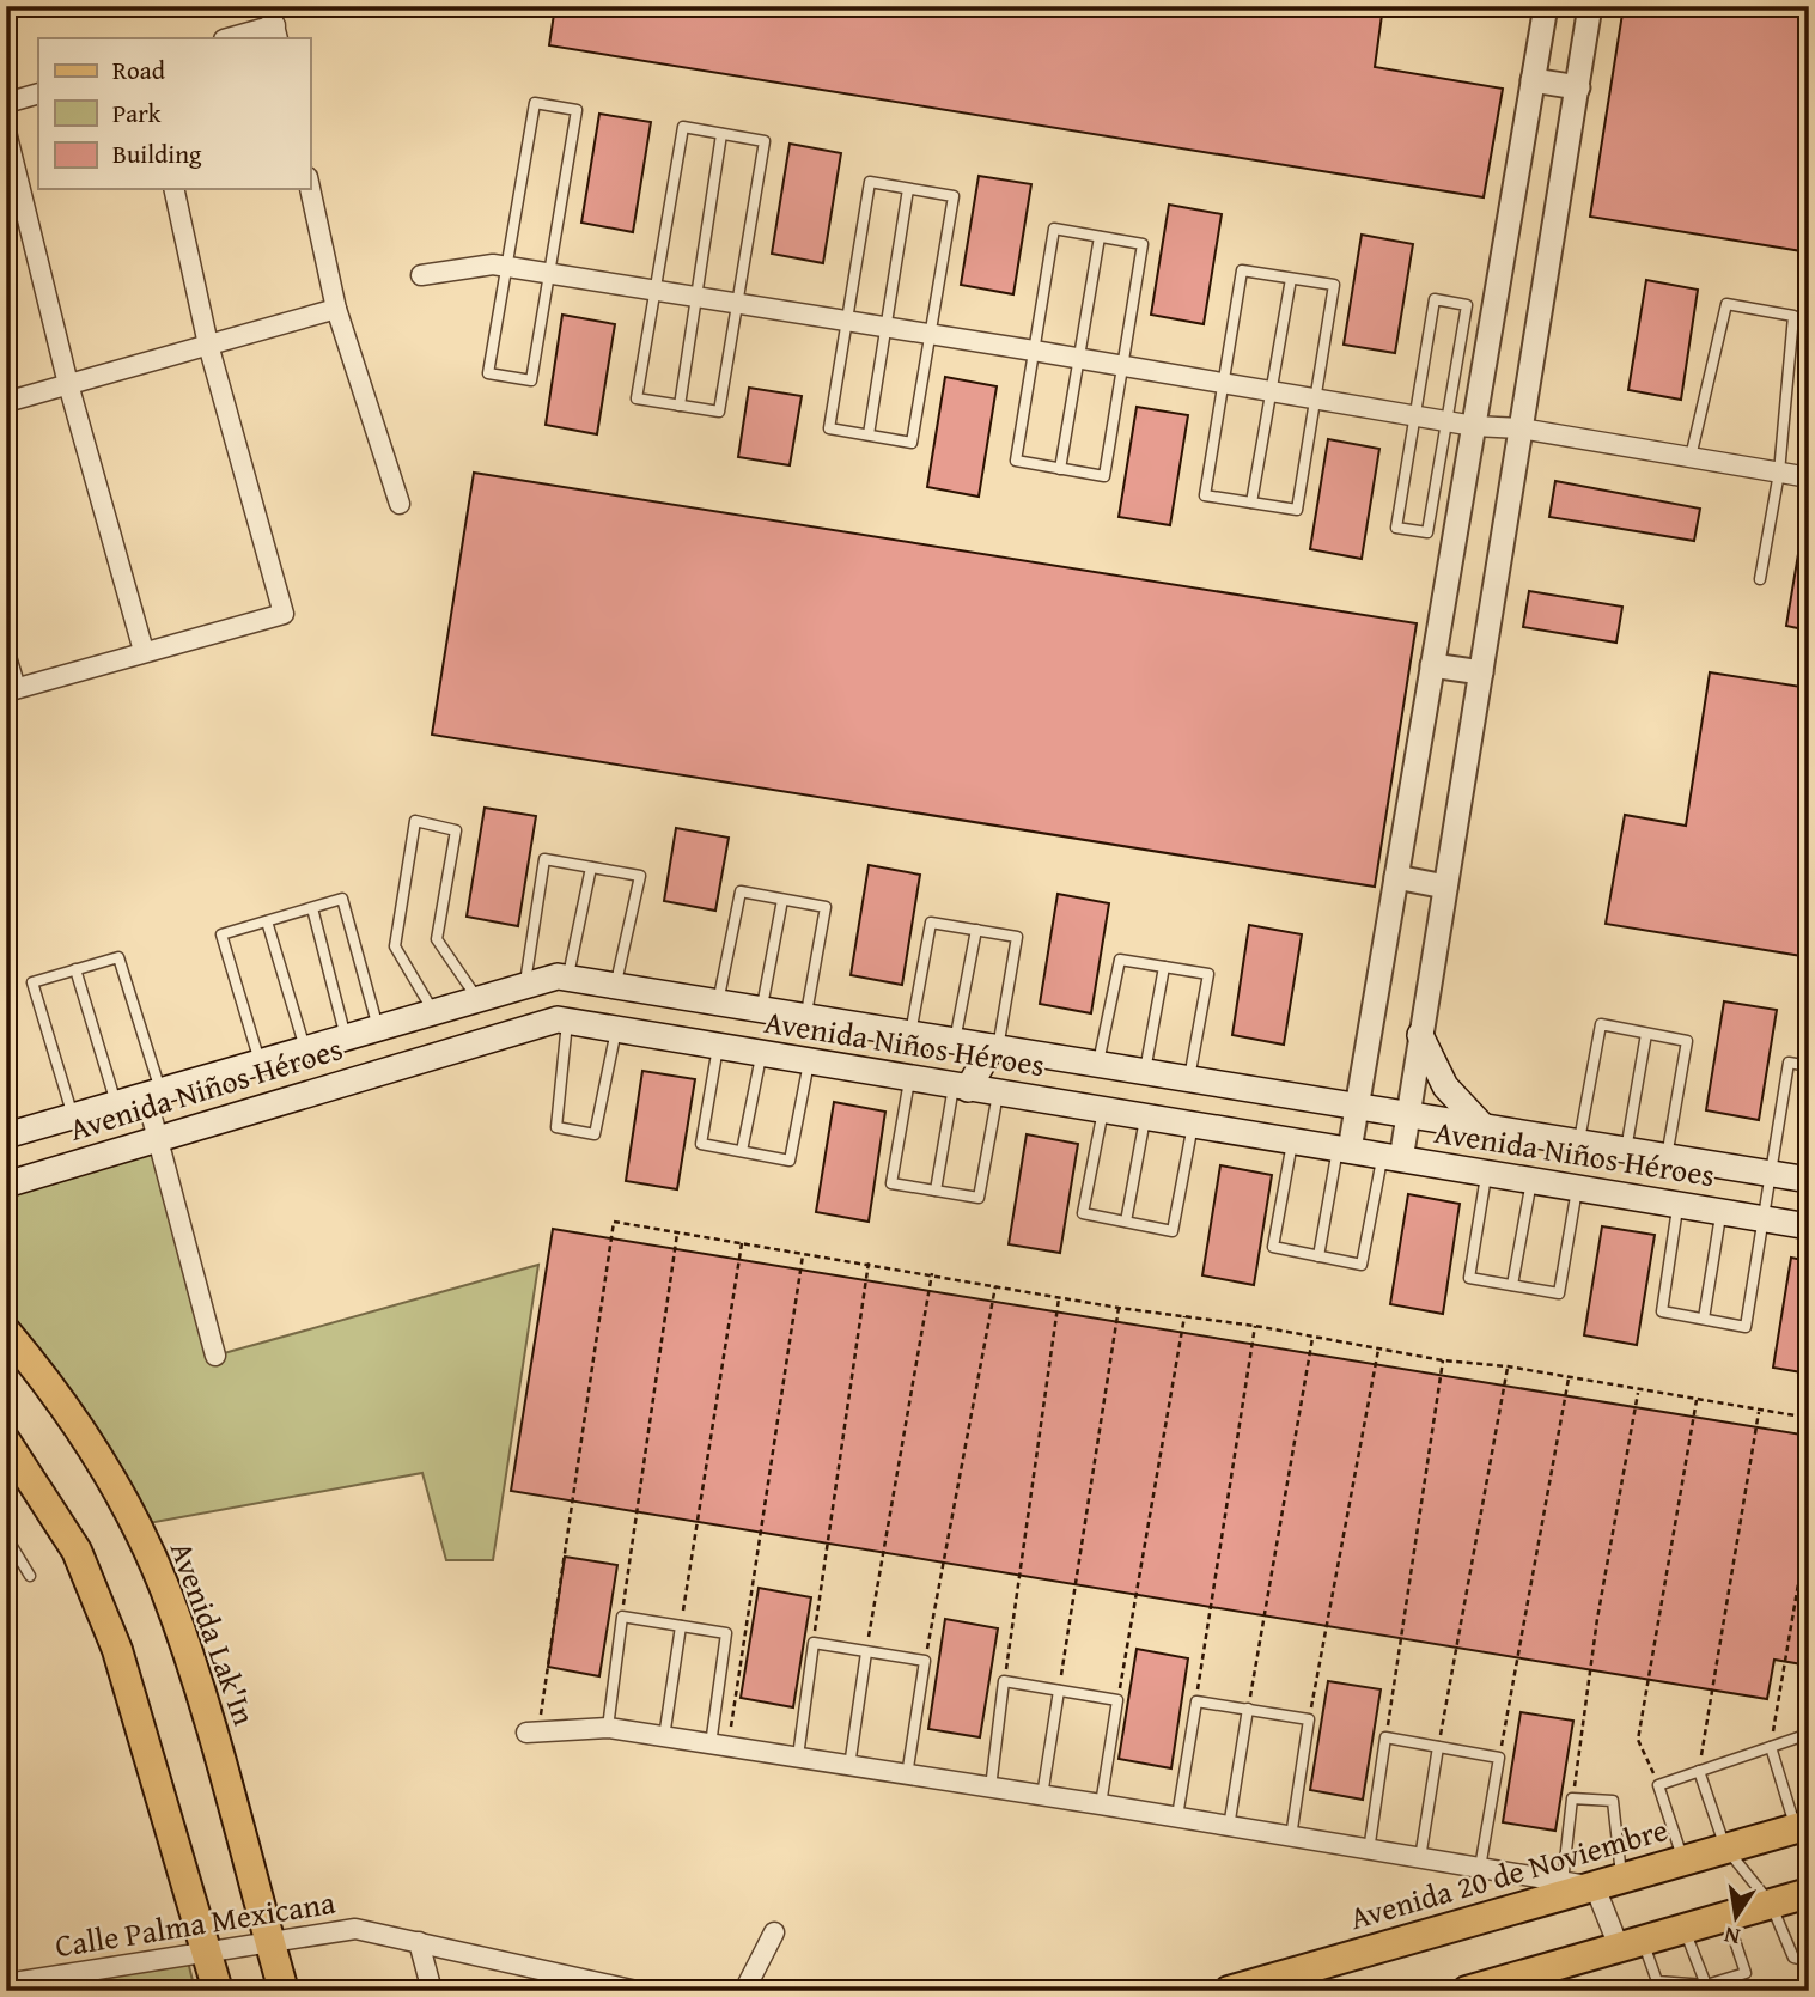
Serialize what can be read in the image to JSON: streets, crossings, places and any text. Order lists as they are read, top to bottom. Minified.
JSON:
{"streets":{"main road":["Avenida Niños Héroes","Avenida Lak'In","Avenida 20 de Noviembre"],"street":["Calle Palma Mexicana"]},"crossings":[["Avenida Lak'In","Calle Palma Mexicana"]],"legend":["Road","Park","Building"],"north":"bottom"}
